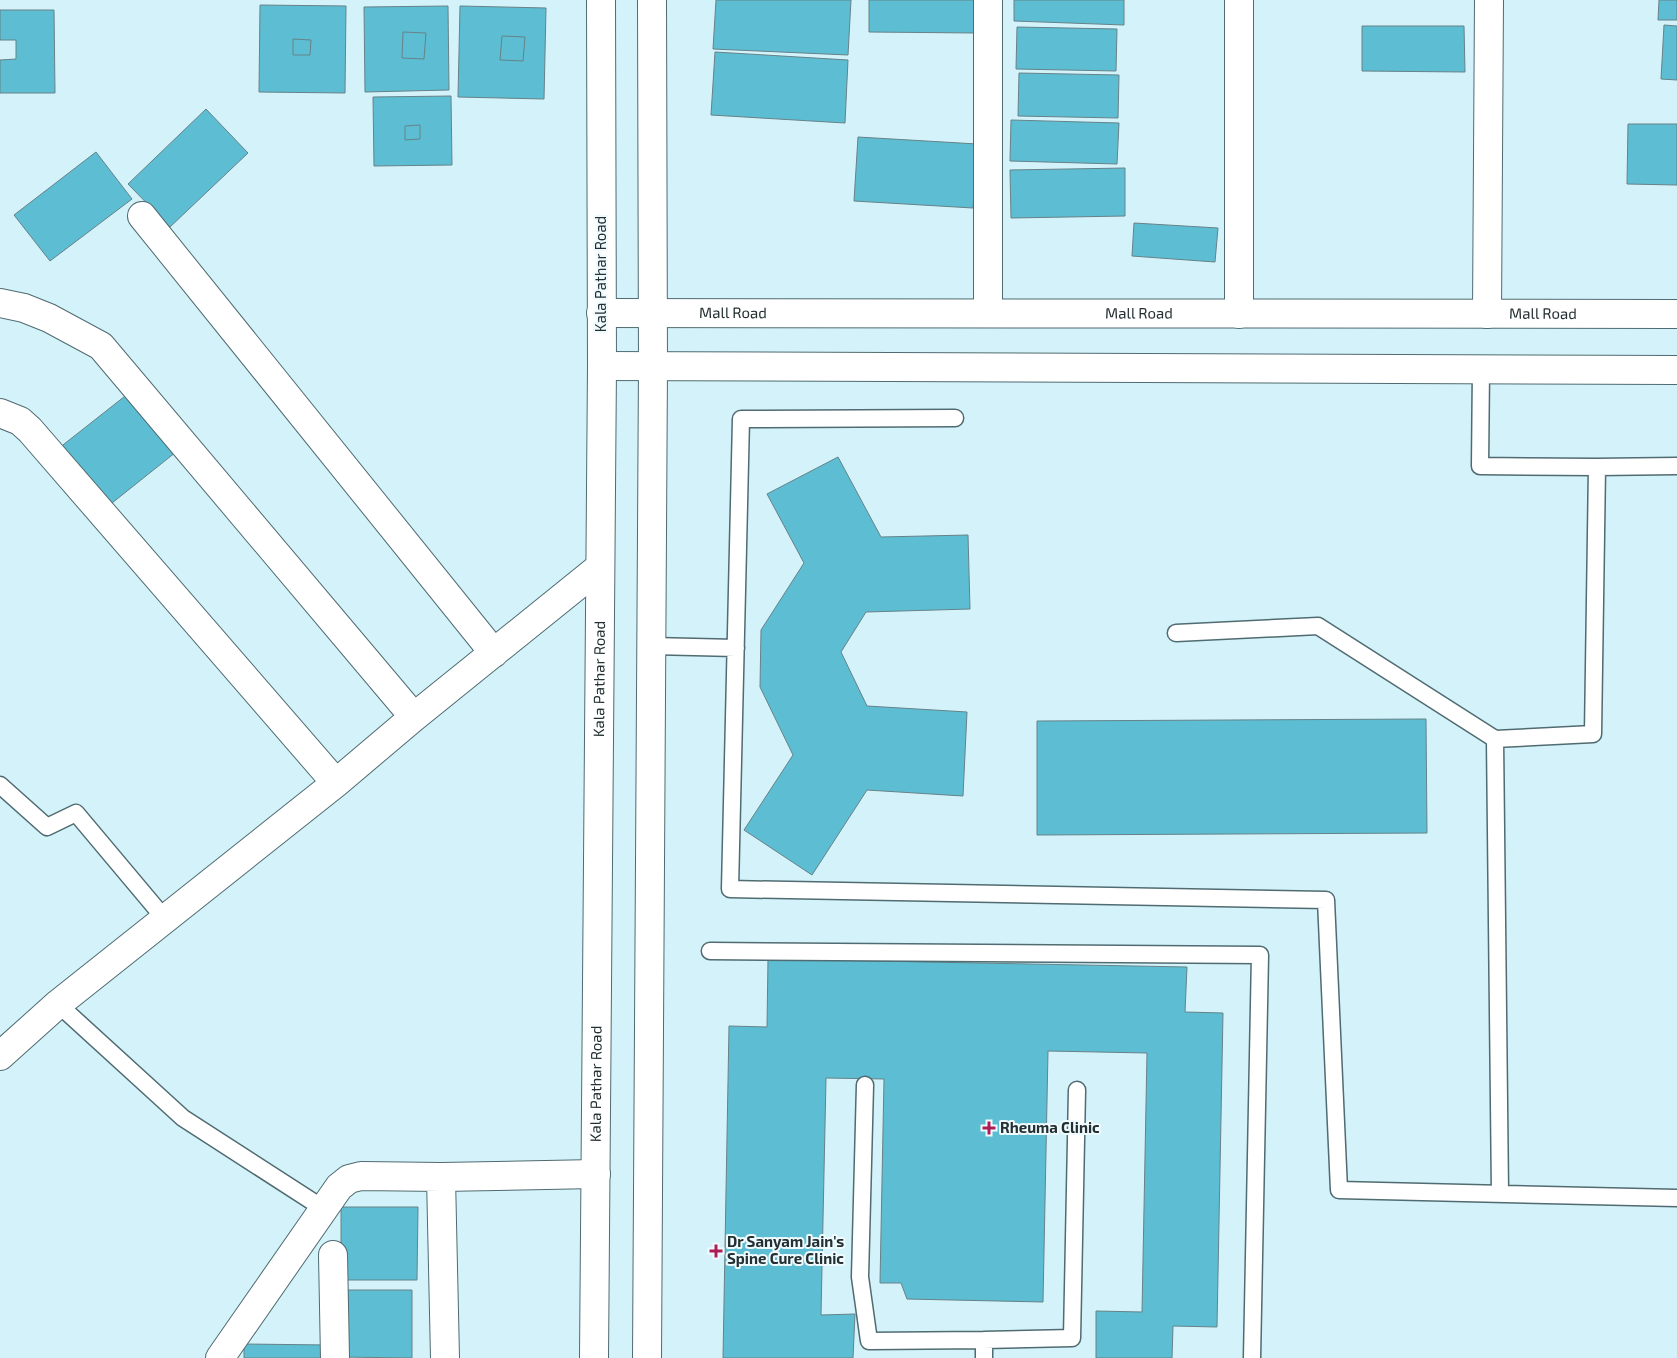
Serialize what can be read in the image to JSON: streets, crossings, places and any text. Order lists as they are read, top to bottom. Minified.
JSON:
{"streets":{"street":["Kala Pathar Road","Mall Road"]},"crossings":[["Kala Pathar Road","Mall Road"]],"places":{"health":["Rheuma Clinic","Dr Sanyam Jain's Spine Cure Clinic"]}}
